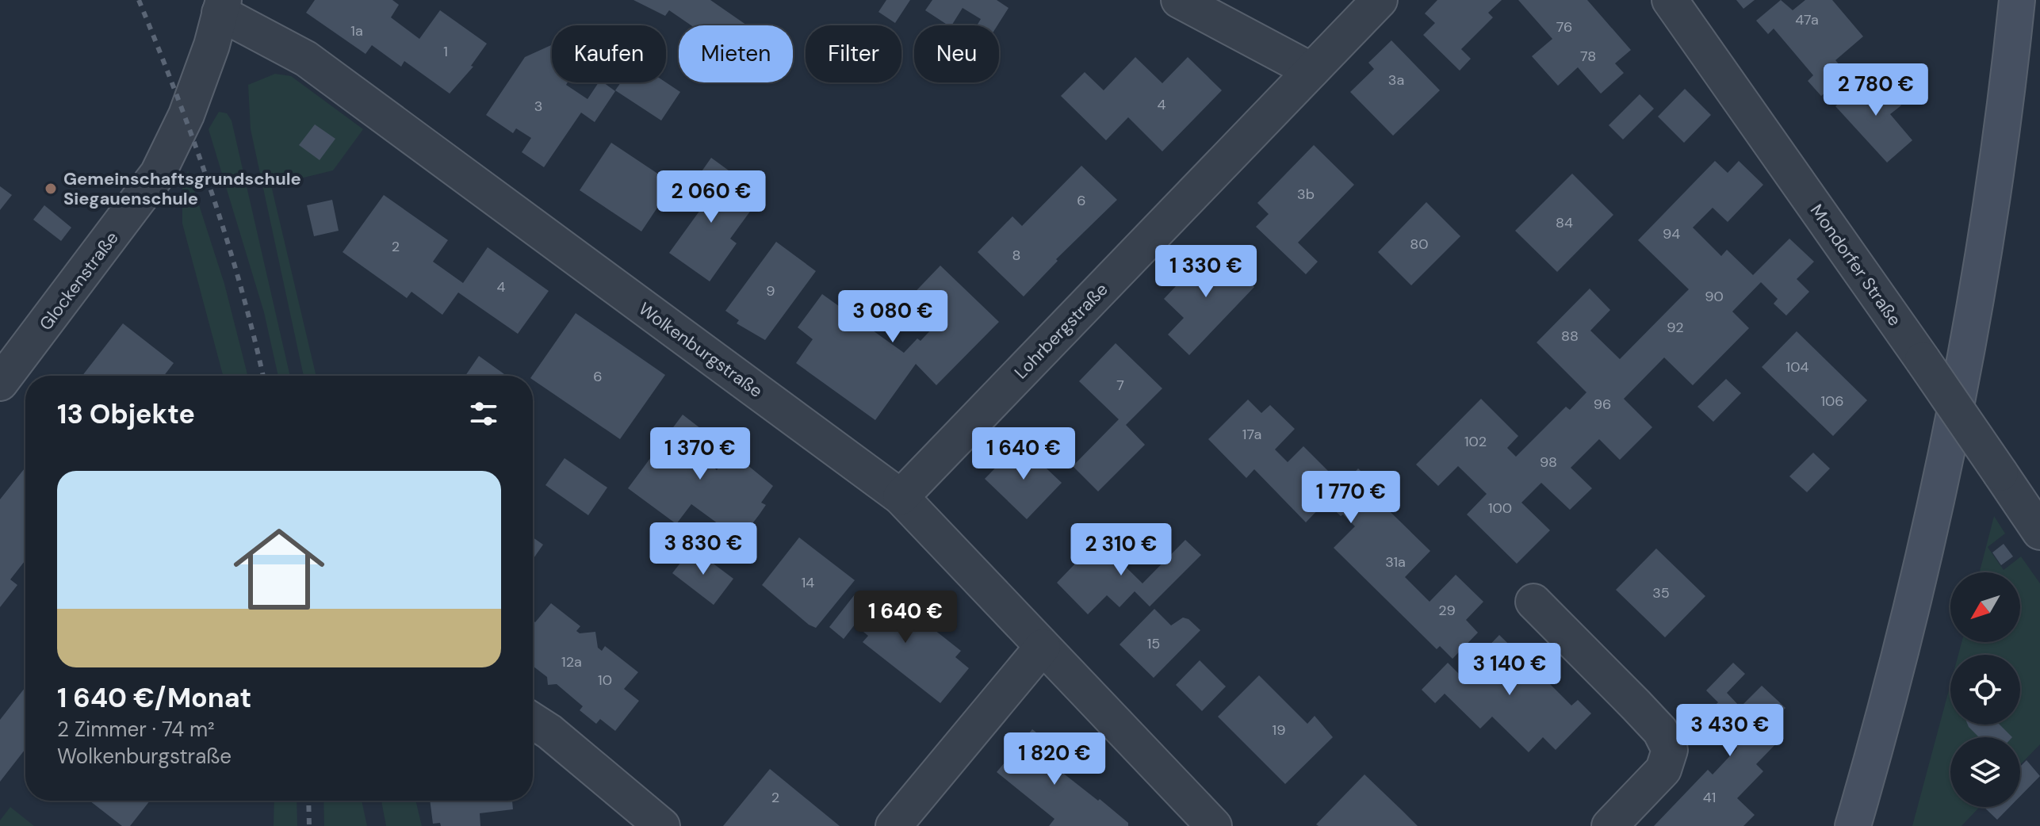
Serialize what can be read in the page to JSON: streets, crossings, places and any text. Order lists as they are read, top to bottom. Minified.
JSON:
{"streets":{"street":["Mondorfer Straße","Glockenstraße","Lohrbergstraße","Wolkenburgstraße"]},"crossings":[["Glockenstraße","Wolkenburgstraße"],["Lohrbergstraße","Wolkenburgstraße"]],"places":["Gemeinschaftsgrundschule Siegauenschule"],"house_numbers":["47a","76","1a","1","78","3a","4","3","3b","6","84","94","80","2","8","4","9","90","92","88","104","6","7","106","96","17a","102","98","100","31a","14","35","29","15","12a","10","19","2","41"],"north":"bottom left","page":{"chip":["Kaufen","Mieten","Filter","Neu"],"price":["2 780 €","2 060 €","1 330 €","3 080 €","1 370 €","1 640 €","1 770 €","3 830 €","2 310 €","1 640 €","3 140 €","3 430 €","1 820 €"],"heading":"13 Objekte","list":[{"name":"1 640 €/Monat","note":"2 Zimmer · 74 m² · Wolkenburgstraße"}]}}
